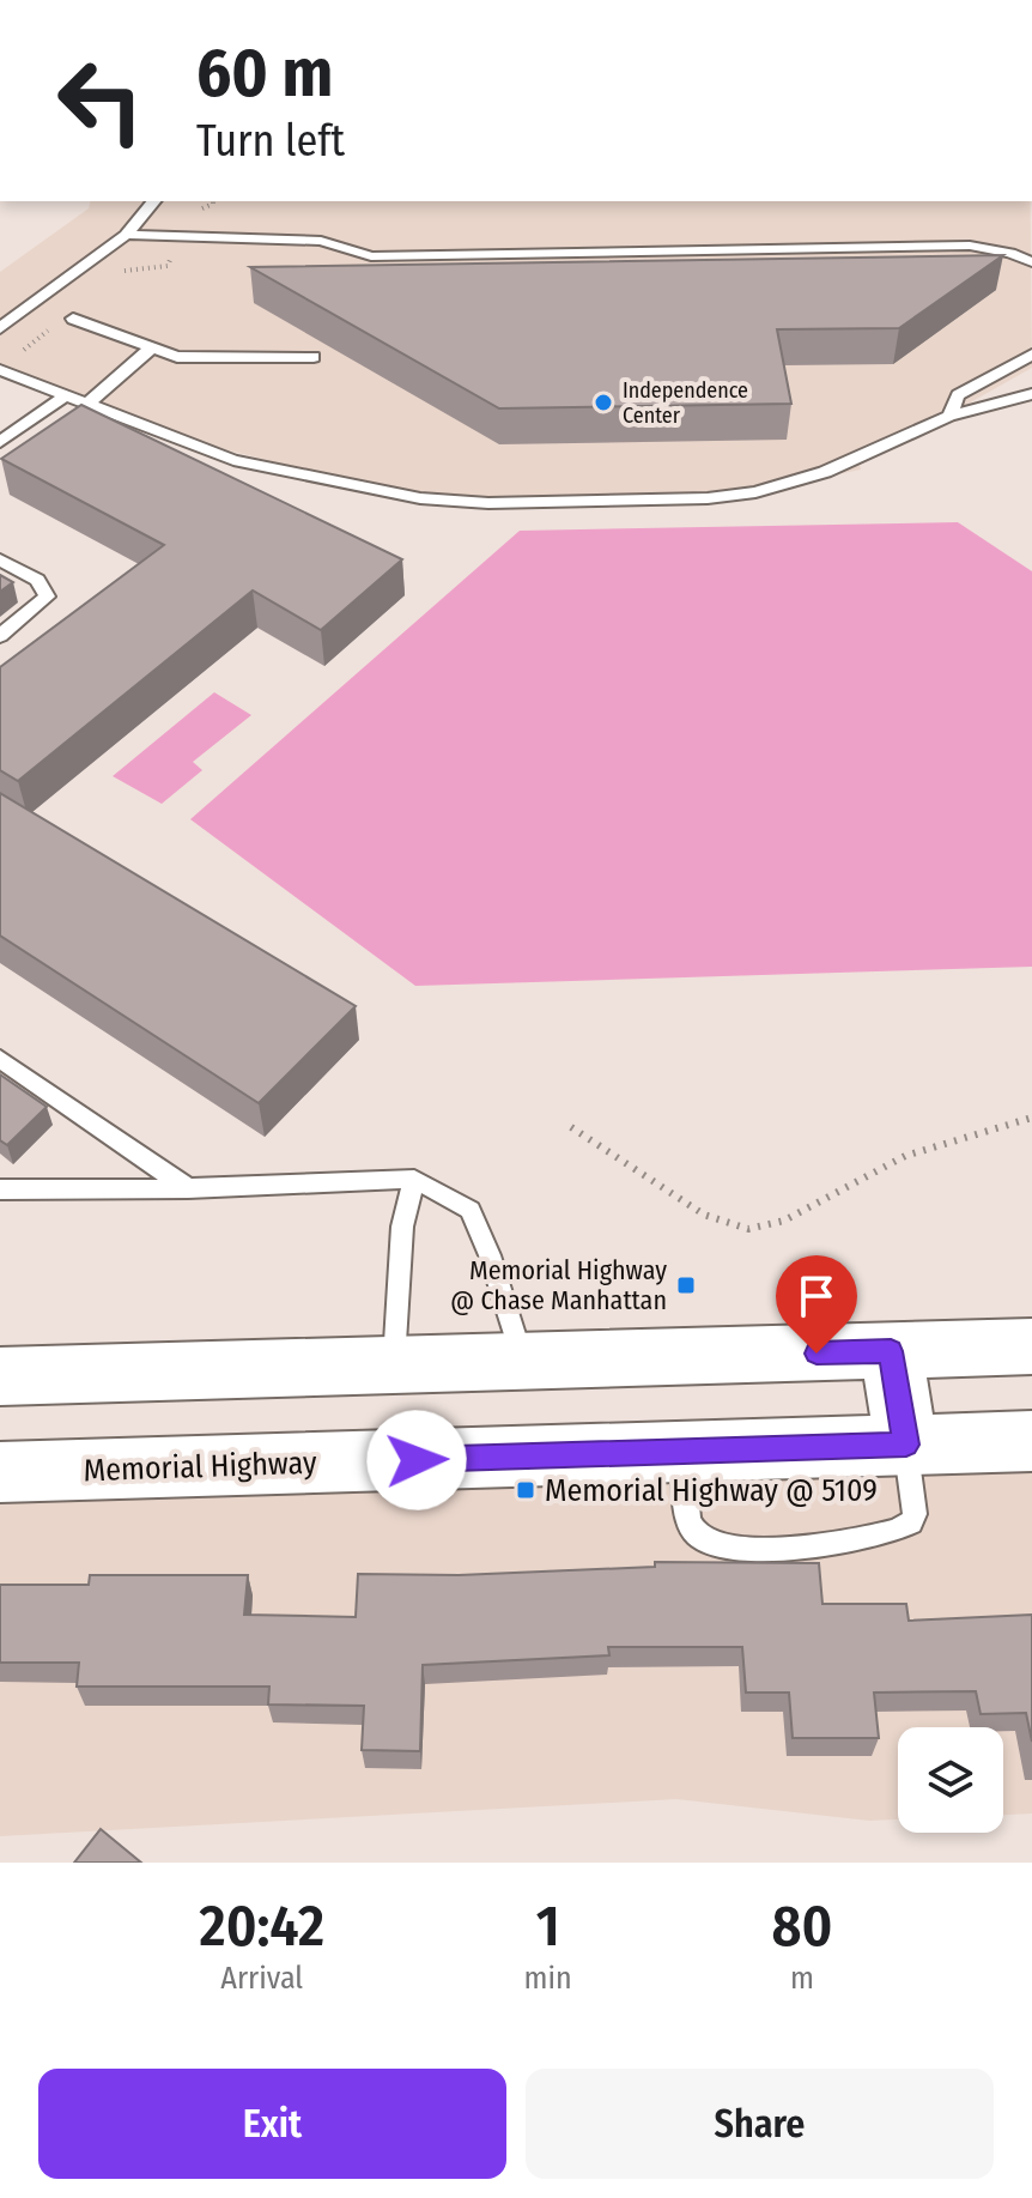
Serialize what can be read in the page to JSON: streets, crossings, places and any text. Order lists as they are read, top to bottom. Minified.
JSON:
{"streets":{"main road":["Memorial Highway"]},"places":{"other":["Independence Center"],"transit":["Memorial Highway @ Chase Manhattan","Memorial Highway @ 5109"]},"page":{"turn":["60 m","Turn left"],"eta":["20:42","Arrival","1","min","80","m"],"buttons":["Exit","Share"]}}
